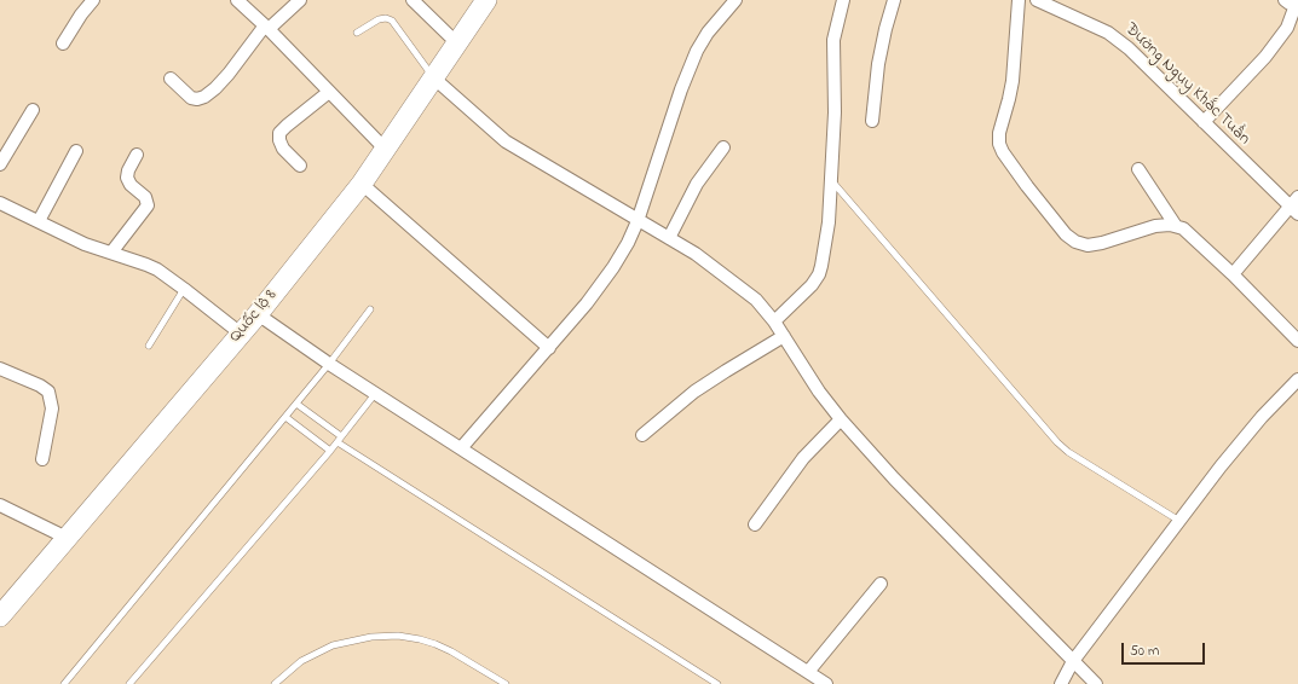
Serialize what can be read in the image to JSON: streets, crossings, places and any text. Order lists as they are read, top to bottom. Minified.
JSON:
{"streets":{"highway":["Quốc lộ 8"],"street":["Đường Ngụy Khắc Tuần"]},"scale_bar":"50 m"}
